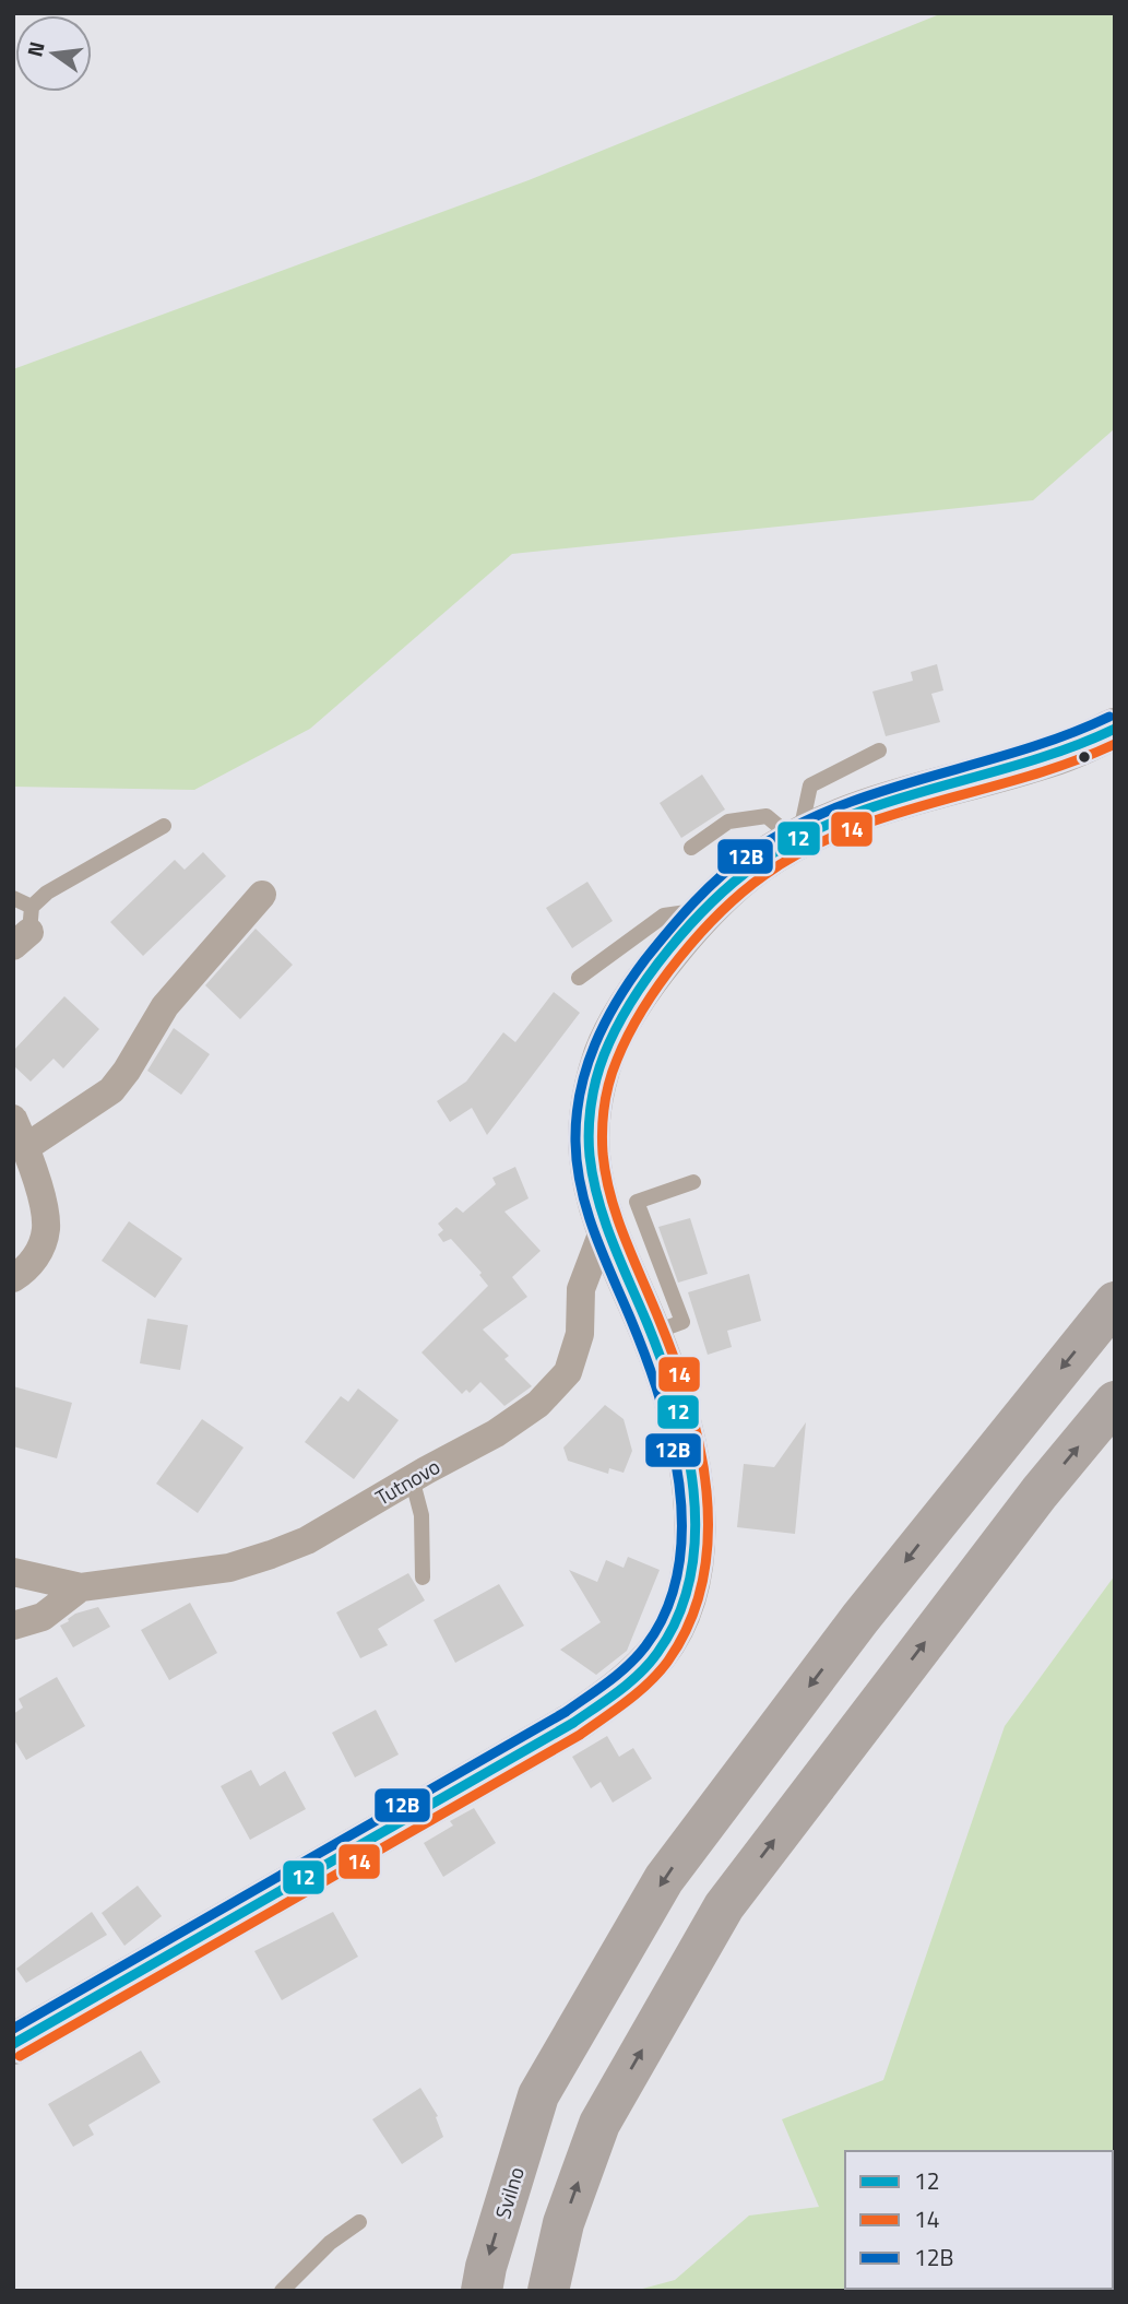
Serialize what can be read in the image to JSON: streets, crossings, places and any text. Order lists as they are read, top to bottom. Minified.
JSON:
{"streets":{"highway":["Svilno"],"street":["Tutnovo"]},"lines":["transit line 12B","transit line 12","transit line 14"],"legend":["12","14","12B"],"north":"left"}
